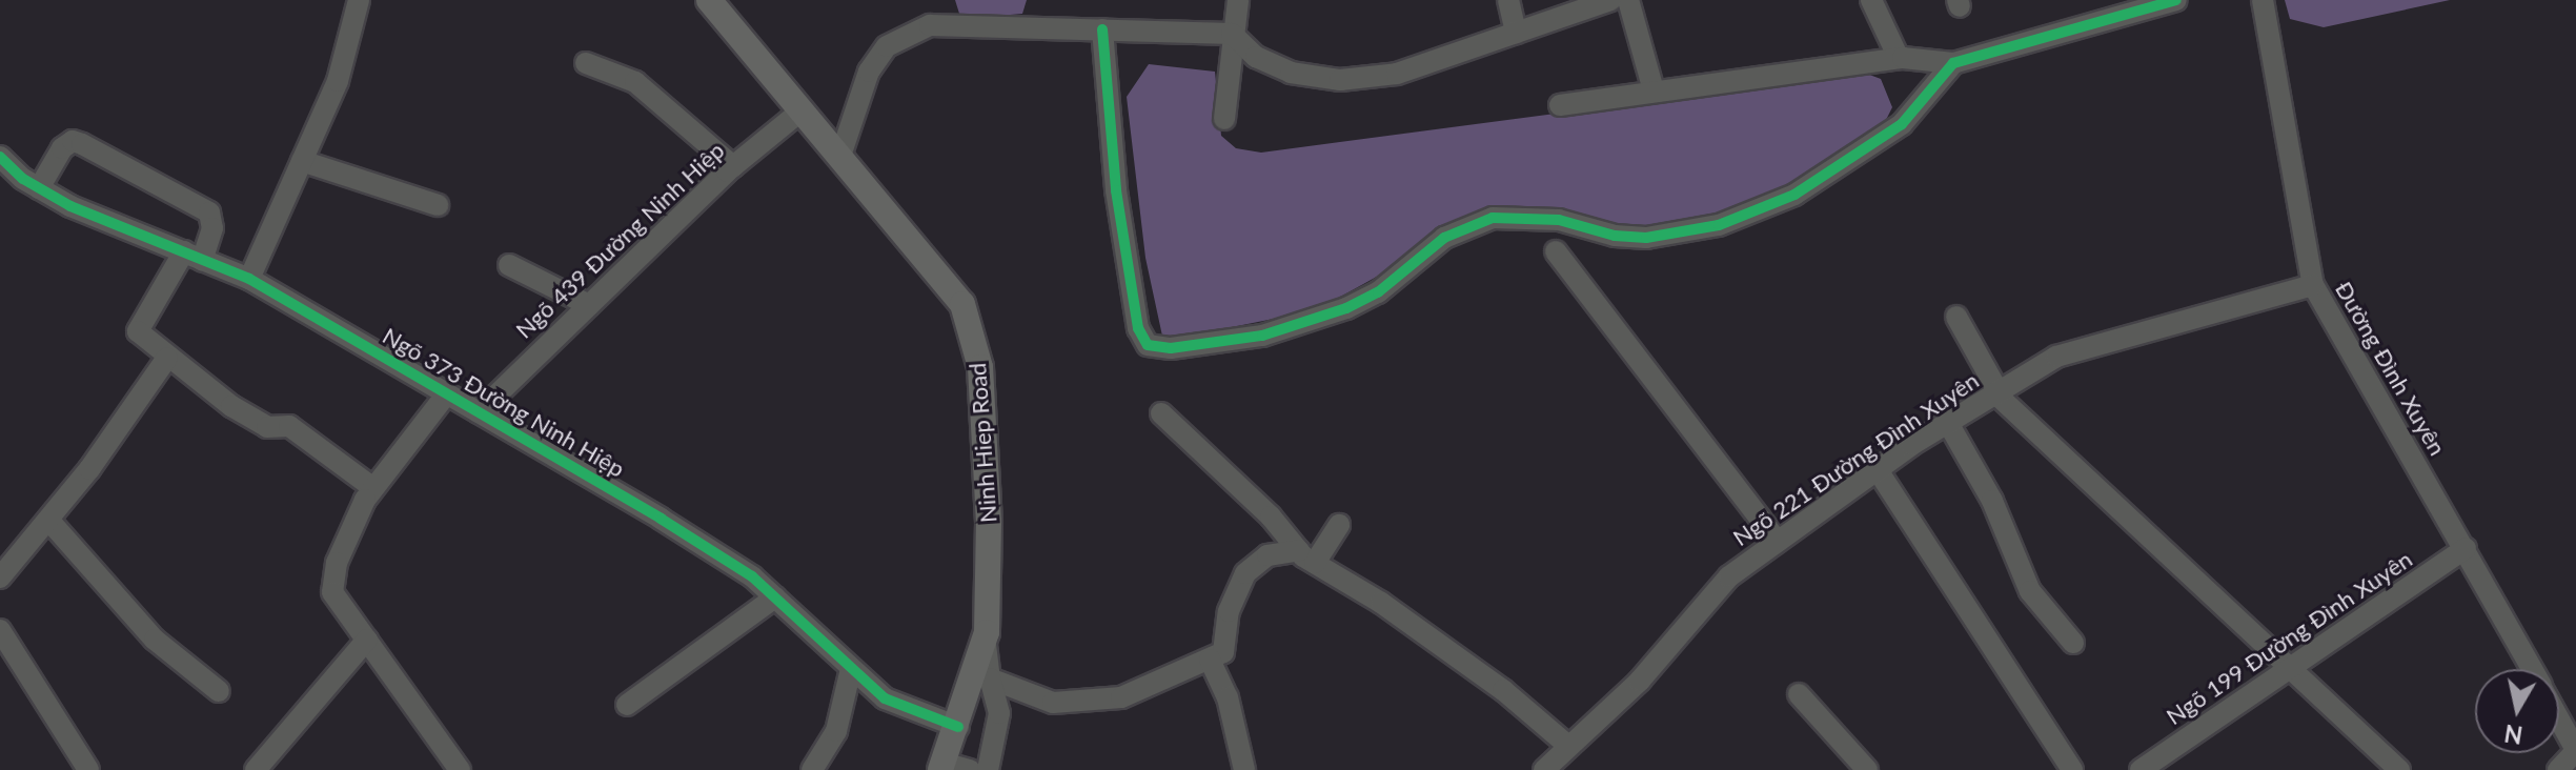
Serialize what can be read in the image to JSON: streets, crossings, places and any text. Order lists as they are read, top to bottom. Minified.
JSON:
{"streets":{"main road":["Ninh Hiep Road"],"street":["Ngõ 439 Đường Ninh Hiệp","Đường Đình Xuyên","Ngõ 373 Đường Ninh Hiệp","Ngõ 221 Đường Đình Xuyên","Ngõ 199 Đường Đình Xuyên"]},"crossings":[["Ngõ 439 Đường Ninh Hiệp","Ngõ 373 Đường Ninh Hiệp"],["Ngõ 439 Đường Ninh Hiệp","Ninh Hiep Road"],["Đường Đình Xuyên","Ngõ 221 Đường Đình Xuyên"],["Đường Đình Xuyên","Ngõ 199 Đường Đình Xuyên"],["Ngõ 373 Đường Ninh Hiệp","Ninh Hiep Road"]],"north":"bottom"}
